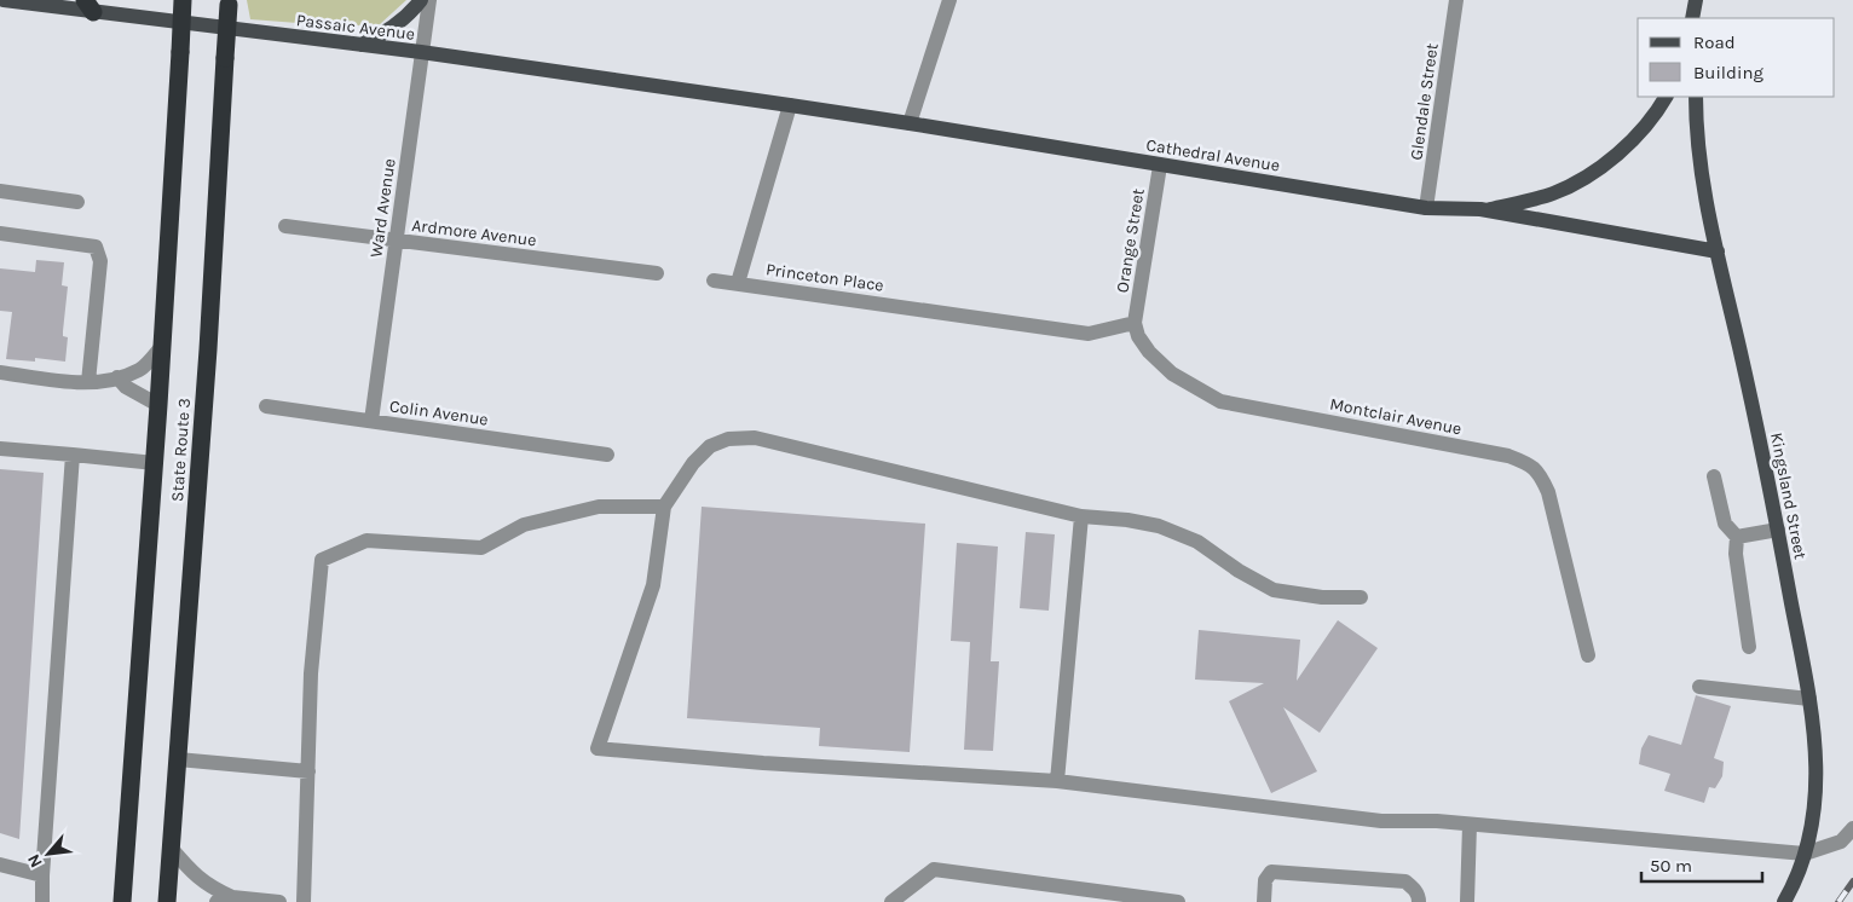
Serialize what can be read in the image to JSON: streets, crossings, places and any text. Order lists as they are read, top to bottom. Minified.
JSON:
{"streets":{"highway":["State Route 3"],"main road":["Passaic Avenue","Cathedral Avenue","Kingsland Street"],"street":["Glendale Street","Ward Avenue","Ardmore Avenue","Orange Street","Princeton Place","Colin Avenue","Montclair Avenue"]},"crossings":[["Passaic Avenue","Cathedral Avenue"],["Passaic Avenue","Ward Avenue"],["Glendale Street","Cathedral Avenue"],["Cathedral Avenue","Orange Street"],["Cathedral Avenue","Princeton Place"],["Cathedral Avenue","Kingsland Street"],["Ward Avenue","Ardmore Avenue"],["Ward Avenue","Colin Avenue"],["Orange Street","Princeton Place"],["Orange Street","Montclair Avenue"],["Princeton Place","Montclair Avenue"]],"legend":["Road","Building"],"scale_bar":"50 m","north":"bottom left"}
